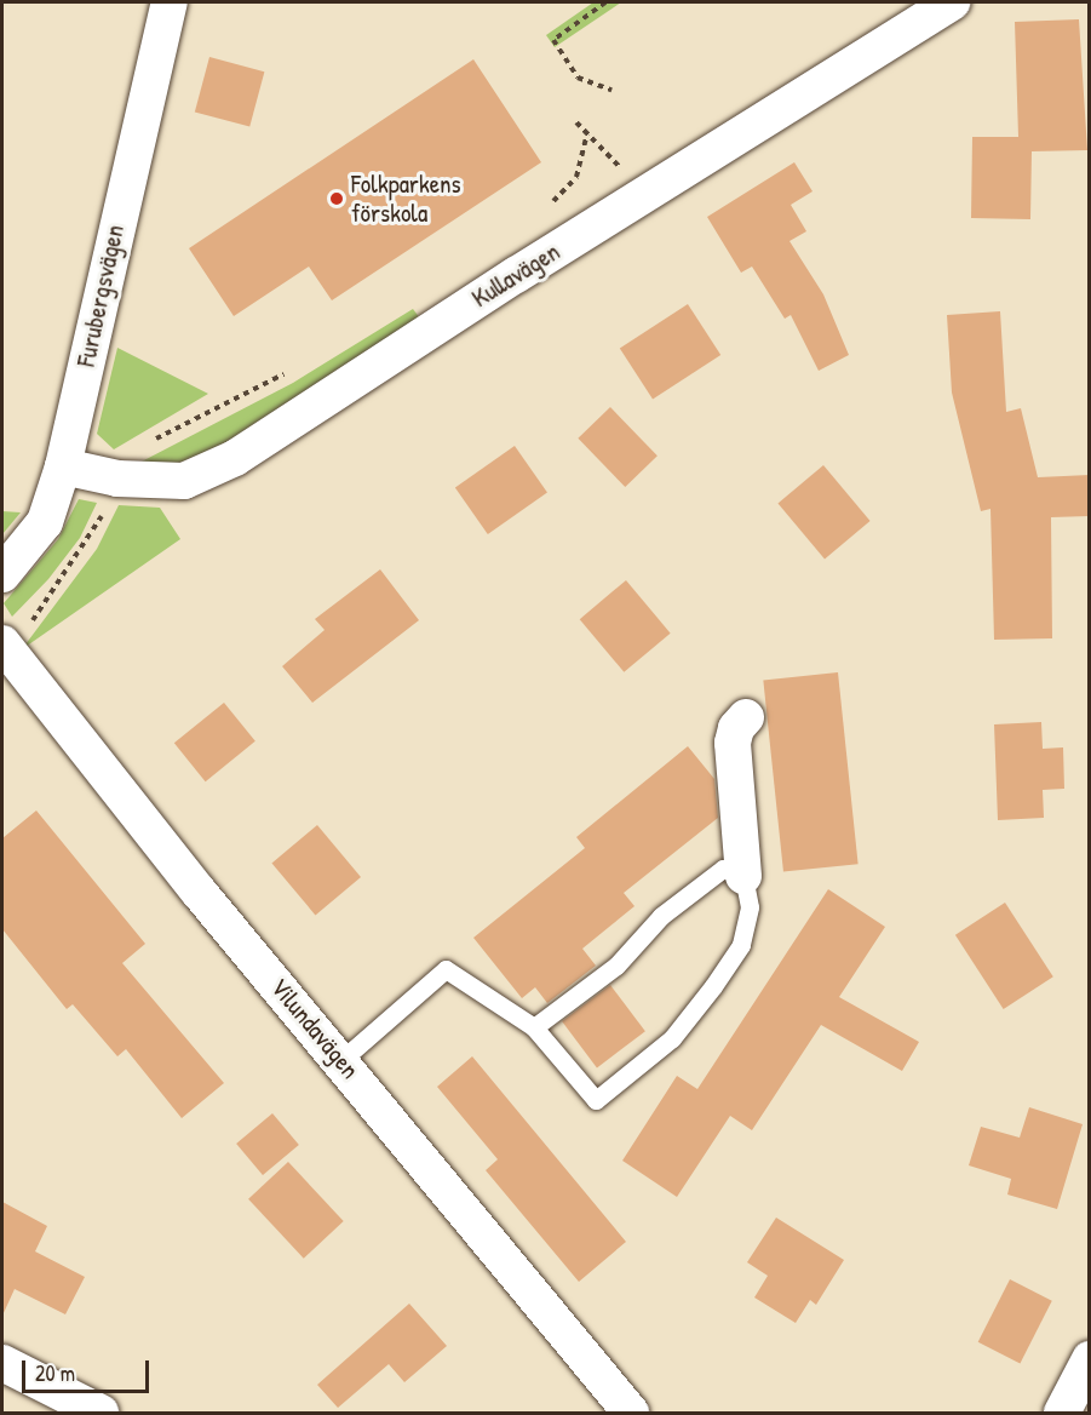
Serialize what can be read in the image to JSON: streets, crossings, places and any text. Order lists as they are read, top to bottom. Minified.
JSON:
{"streets":{"street":["Kullavägen","Furubergsvägen","Vilundavägen"]},"crossings":[["Kullavägen","Furubergsvägen"]],"places":["Folkparkens förskola"],"scale_bar":"20 m"}
